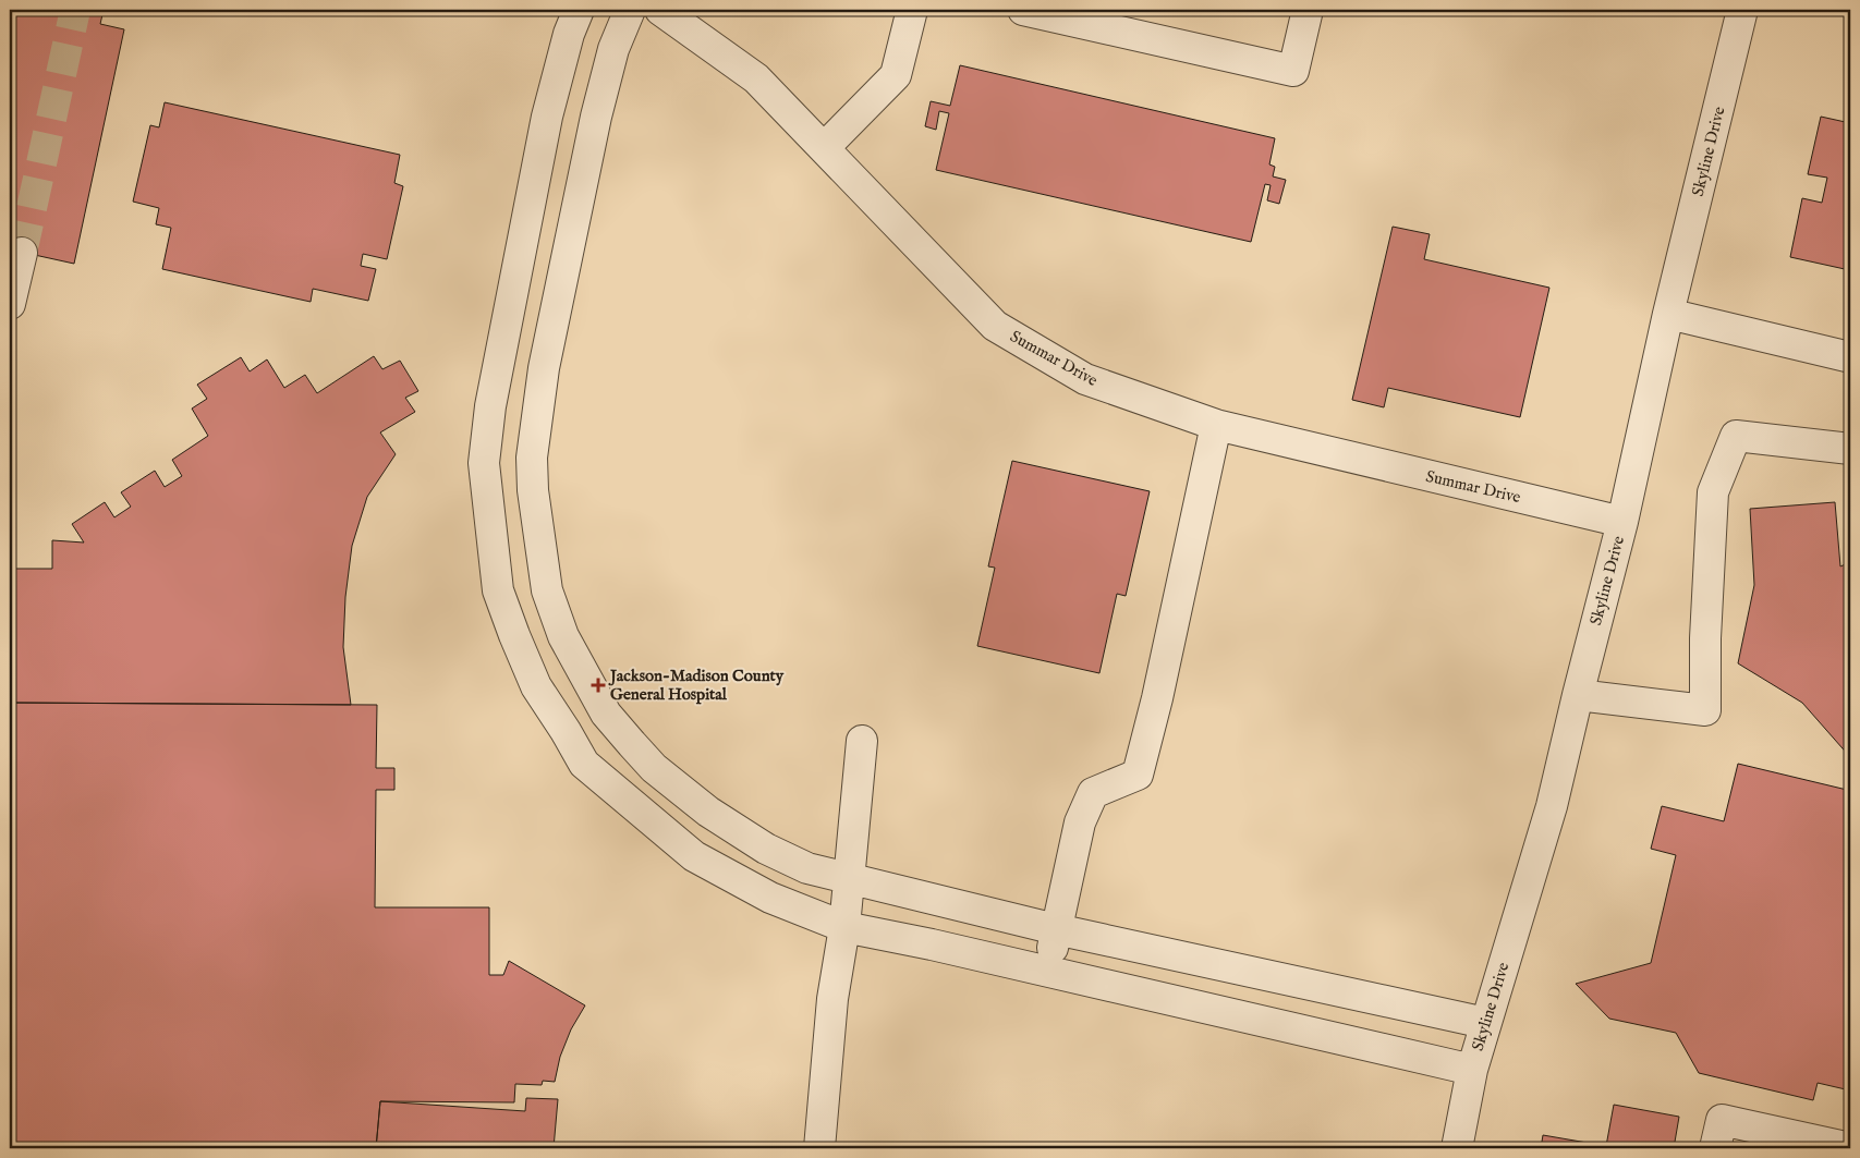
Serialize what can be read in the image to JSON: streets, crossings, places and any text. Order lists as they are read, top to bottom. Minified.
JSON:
{"streets":{"street":["Skyline Drive","Summar Drive"]},"crossings":[["Skyline Drive","Summar Drive"]],"places":{"health":["Jackson-Madison County General Hospital"]}}
